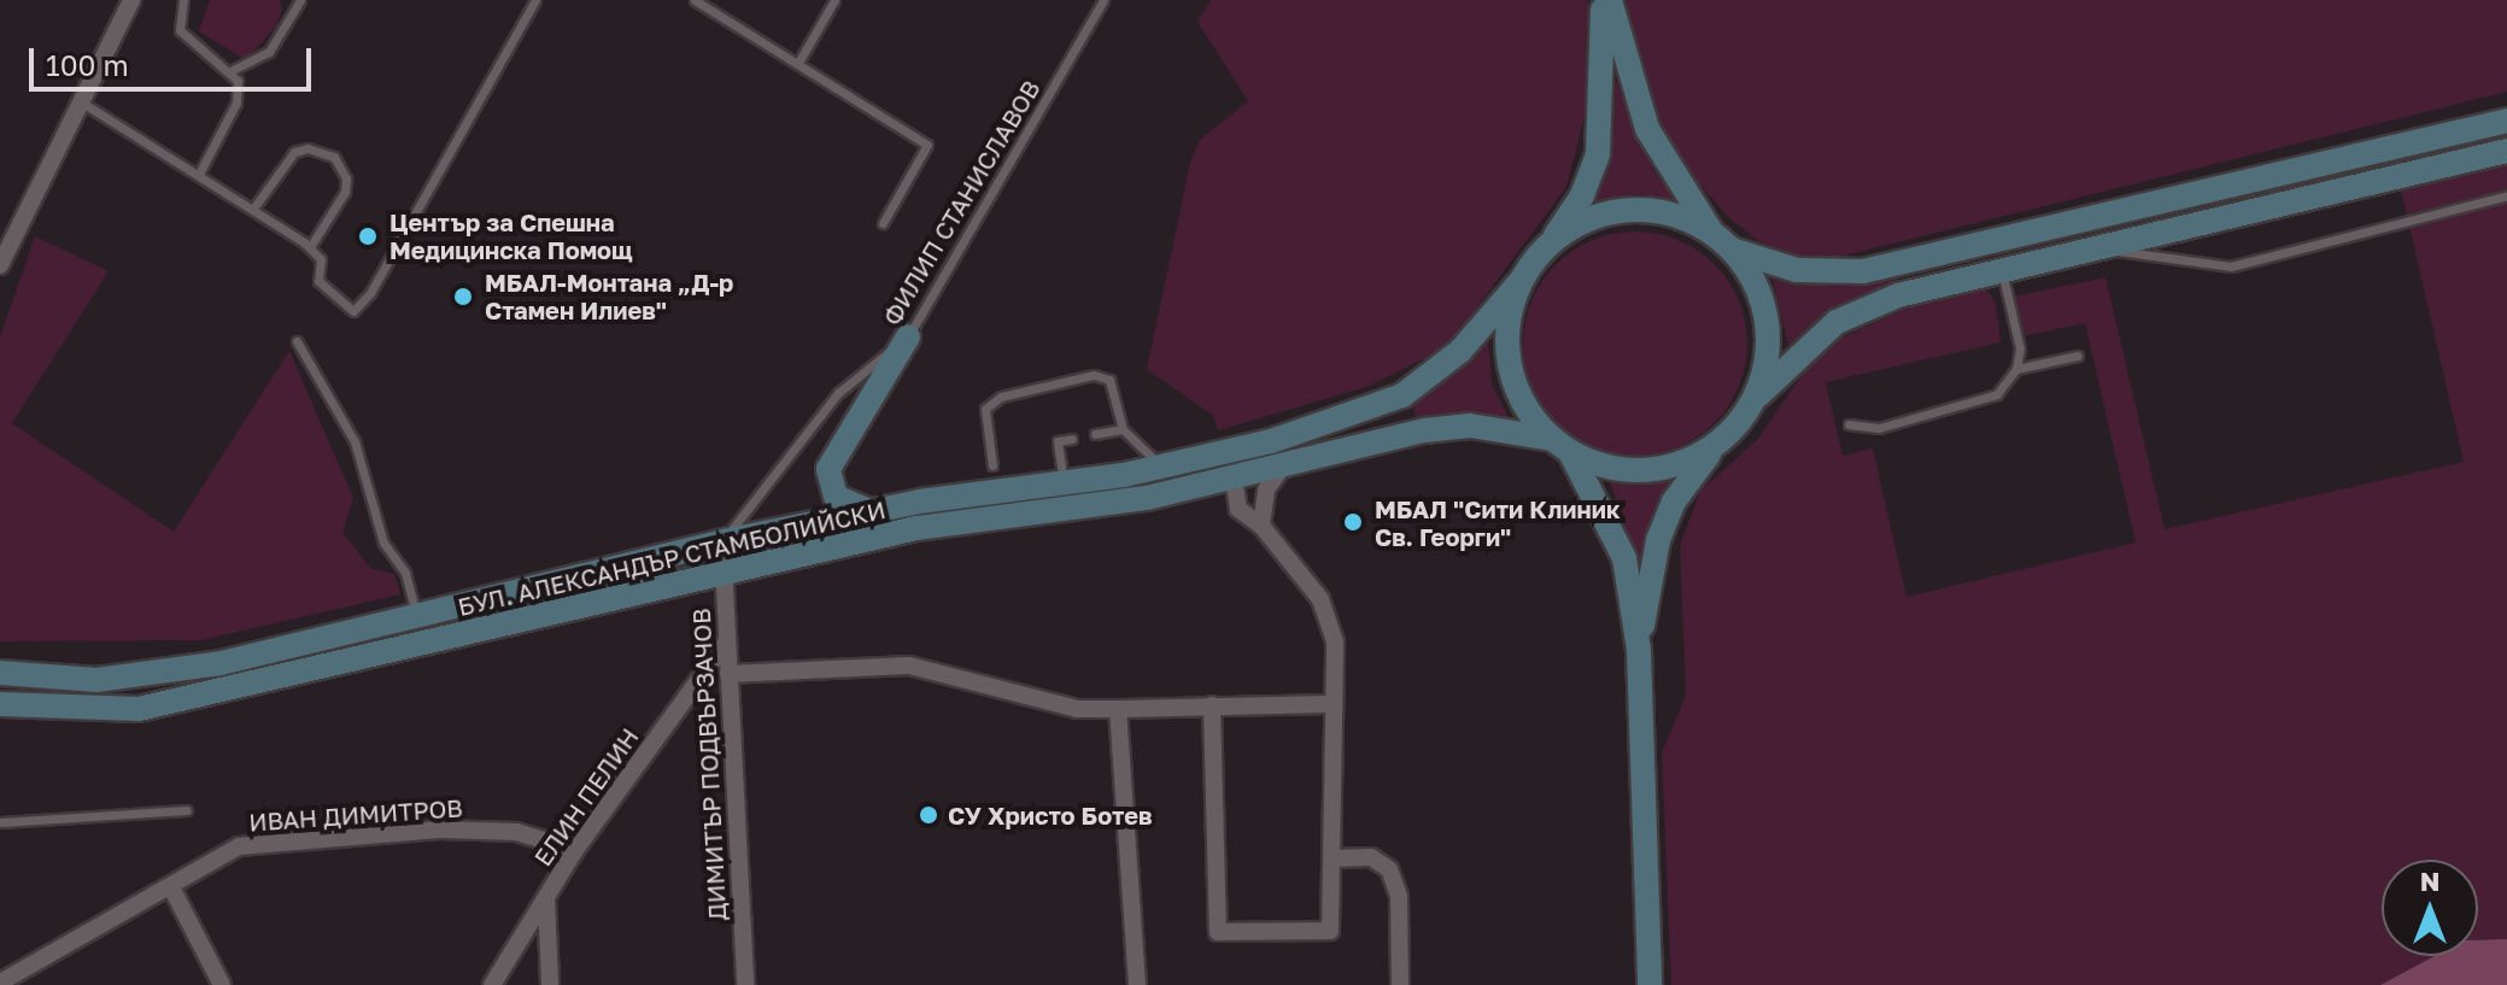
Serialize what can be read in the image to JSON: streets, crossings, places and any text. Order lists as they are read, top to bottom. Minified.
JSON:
{"streets":{"main road":["БУЛ. АЛЕКСАНДЪР СТАМБОЛИЙСКИ"],"street":["ДИМИТЪР ПОДВЪРЗАЧОВ","ЕЛИН ПЕЛИН","ИВАН ДИМИТРОВ"],"lane":["ФИЛИП СТАНИСЛАВОВ"]},"crossings":[["ФИЛИП СТАНИСЛАВОВ","БУЛ. АЛЕКСАНДЪР СТАМБОЛИЙСКИ"],["ФИЛИП СТАНИСЛАВОВ","ДИМИТЪР ПОДВЪРЗАЧОВ"],["БУЛ. АЛЕКСАНДЪР СТАМБОЛИЙСКИ","ДИМИТЪР ПОДВЪРЗАЧОВ"],["ДИМИТЪР ПОДВЪРЗАЧОВ","ЕЛИН ПЕЛИН"],["ЕЛИН ПЕЛИН","ИВАН ДИМИТРОВ"]],"places":["Център за Спешна Медицинска Помощ","МБАЛ-Монтана „Д-р Стамен Илиев\"","МБАЛ \"Сити Клиник Св. Георги\"","СУ Христо Ботев"],"scale_bar":"100 m","north":"top"}
